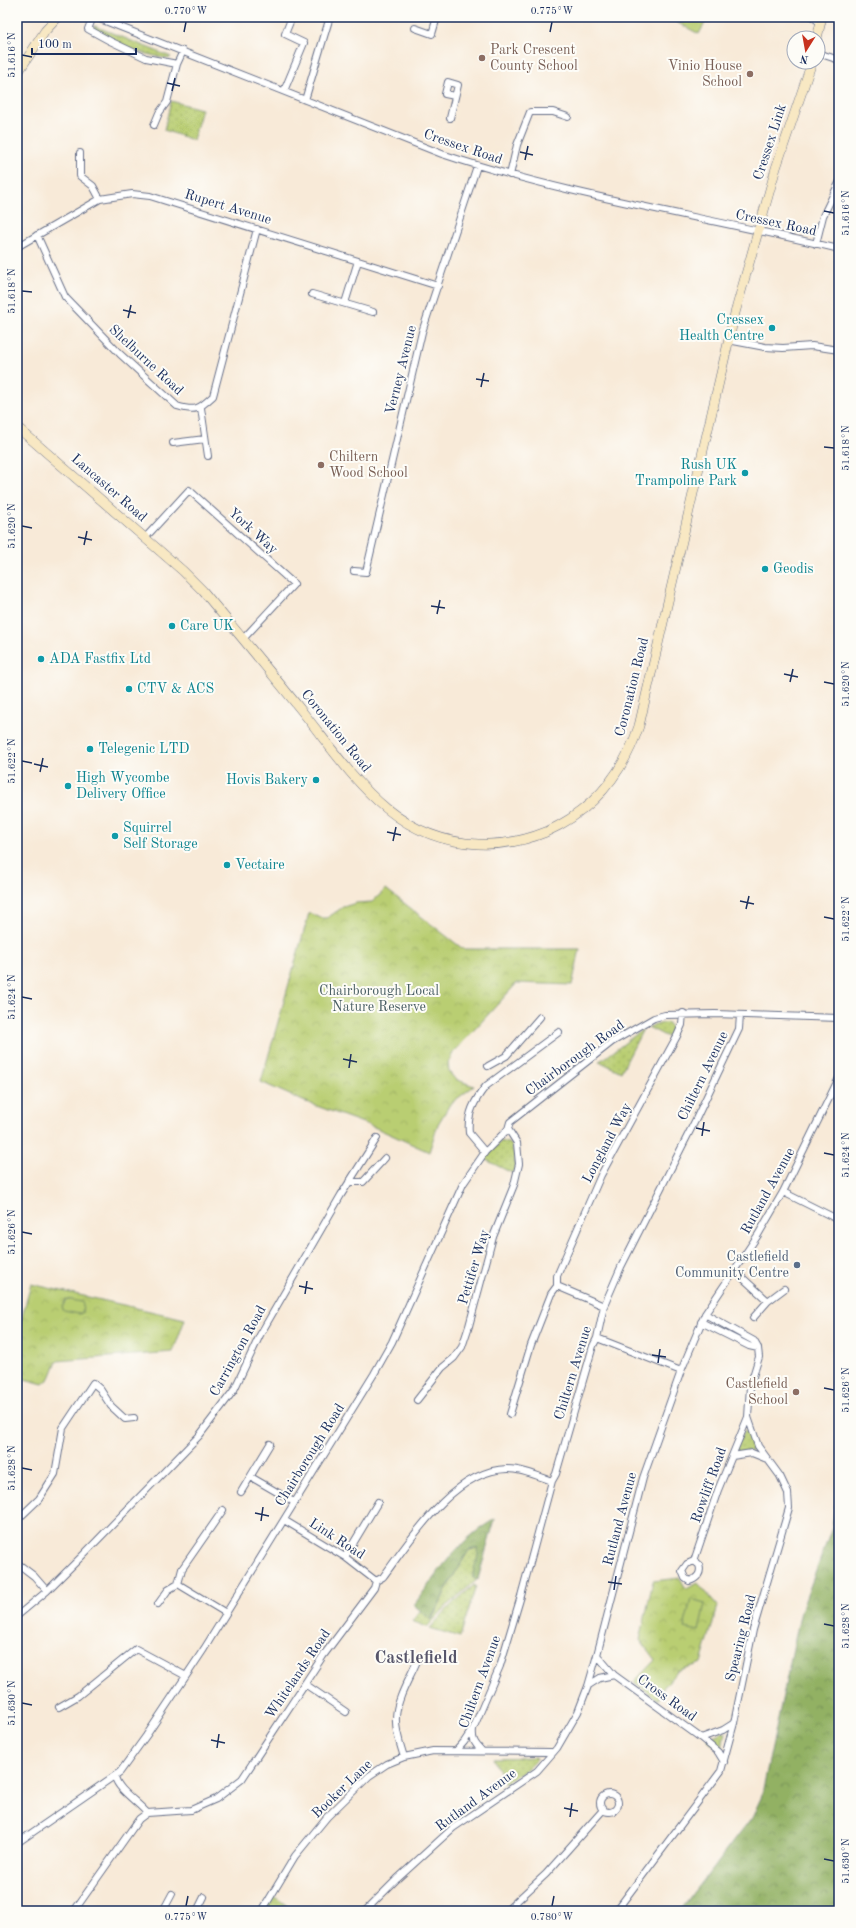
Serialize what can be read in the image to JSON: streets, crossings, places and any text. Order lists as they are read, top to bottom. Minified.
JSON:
{"streets":{"street":["Cressex Link","Cressex Road","Rupert Avenue","Shelburne Road","Verney Avenue","Lancaster Road","York Way","Coronation Road","Chairborough Road","Chiltern Avenue","Longland Way","Rutland Avenue","Pettifer Way","Carrington Road","Rowliff Road","Link Road","Spearing Road","Whitelands Road","Cross Road","Booker Lane"]},"crossings":[["Cressex Link","Cressex Road"],["Cressex Link","Coronation Road"],["Cressex Road","Verney Avenue"],["Cressex Road","Coronation Road"],["Rupert Avenue","Shelburne Road"],["Rupert Avenue","Verney Avenue"],["Lancaster Road","York Way"],["Lancaster Road","Coronation Road"],["York Way","Coronation Road"],["Chairborough Road","Chiltern Avenue"],["Chairborough Road","Longland Way"],["Chairborough Road","Pettifer Way"],["Chairborough Road","Link Road"],["Chiltern Avenue","Whitelands Road"],["Chiltern Avenue","Booker Lane"],["Rutland Avenue","Cross Road"],["Rutland Avenue","Booker Lane"],["Rowliff Road","Spearing Road"],["Link Road","Whitelands Road"],["Spearing Road","Cross Road"]],"districts":["Castlefield"],"parks":["Chairborough Local Nature Reserve"],"places":["Park Crescent County School","Vinio House School","Cressex Health Centre","Chiltern Wood School","Rush UK Trampoline Park","Geodis","Care UK","ADA Fastfix Ltd","CTV & ACS","Telegenic LTD","Hovis Bakery","High Wycombe Delivery Office","Squirrel Self Storage","Vectaire","Castlefield Community Centre","Castlefield School"],"scale_bar":"100 m","north":"bottom","coordinates":["0.770°W","0.775°W","51.616°N","51.618°N","51.620°N","51.622°N","51.624°N","51.626°N","51.628°N","51.630°N","0.780°W"]}
